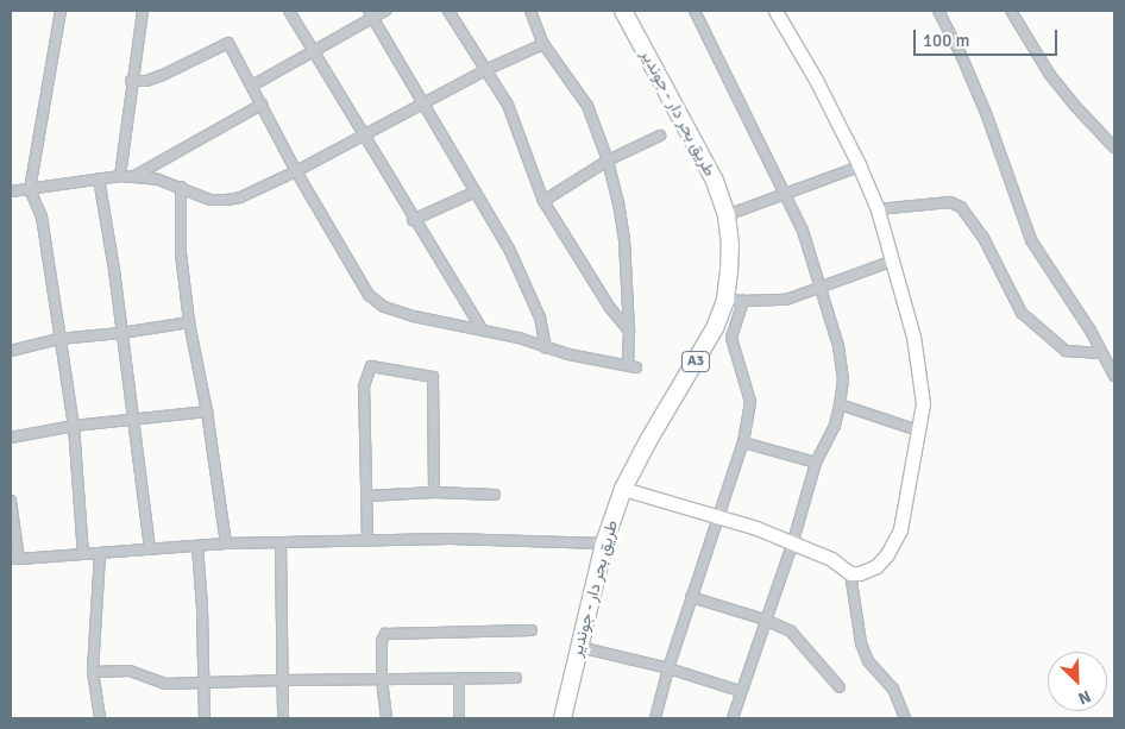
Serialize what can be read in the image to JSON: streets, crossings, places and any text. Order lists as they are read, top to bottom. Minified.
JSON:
{"streets":{"highway":["طريق بحر دار - جوندير","A3"]},"scale_bar":"100 m","north":"bottom right"}
